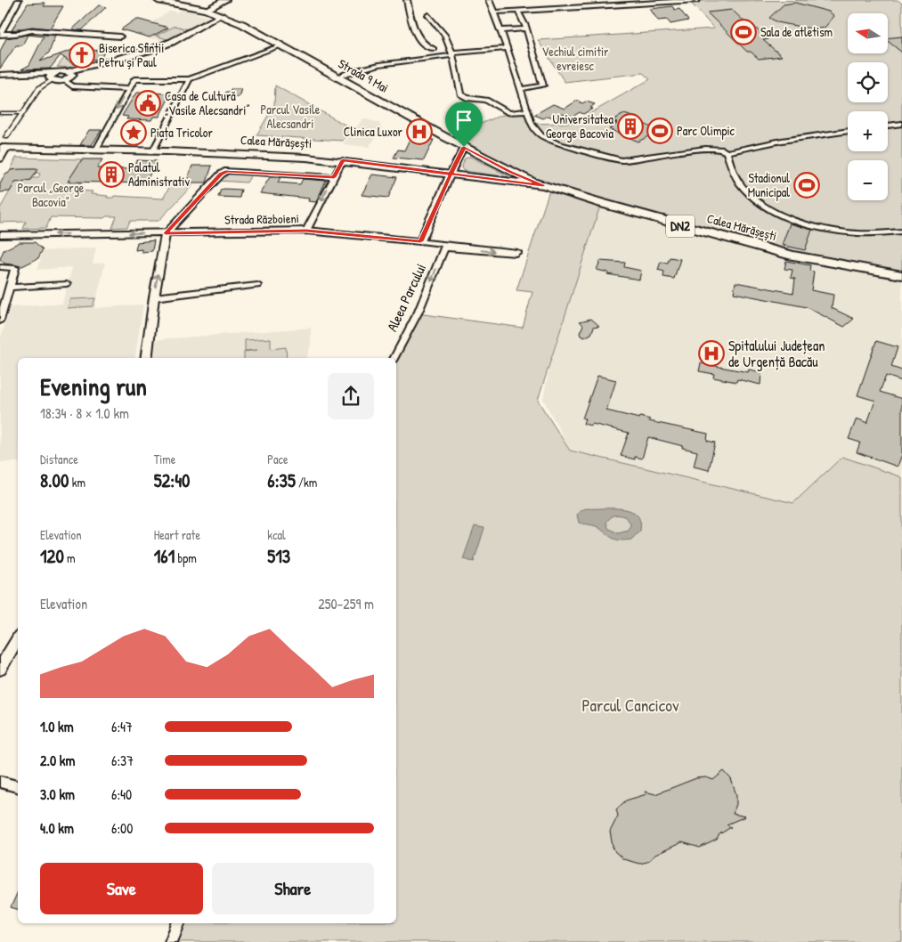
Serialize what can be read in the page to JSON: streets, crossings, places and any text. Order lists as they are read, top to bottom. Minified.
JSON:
{"streets":{"main road":["Strada 9 Mai","Calea Mărășești","DN2"],"street":["Strada Războieni","Aleea Parcului"]},"crossings":[["Strada 9 Mai","Calea Mărășești"],["Strada Războieni","Aleea Parcului"]],"one_way":["Aleea Parcului"],"parks":["Vechiul cimitir evreiesc","Parcul Vasile Alecsandri","Parcul „George Bacovia\"","Parcul Cancicov"],"places":{"sports":["Sala de atletism","Parc Olimpic","Stadionul Municipal"],"church":["Biserica Sfinții Petru și Paul"],"public building":["Casa de Cultură „Vasile Alecsandri”"],"building":["Universitatea George Bacovia","Palatul Administrativ"],"hospital":["Clinica Luxor","Spitalului Județean de Urgență Bacău"],"place":["Piața Tricolor"]},"north":"left","page":{"map_buttons":["+","−"],"heading":["Evening run","18:34 · 8 × 1.0 km"],"stats":[["Distance","8.00 km"],["Time","52:40"],["Pace","6:35 /km"],["Elevation","120 m"],["Heart rate","161 bpm"],["kcal","513"]],"chart":["Elevation","250–259 m"],"list":[{"name":"1.0 km","note":"6:47"},{"name":"2.0 km","note":"6:37"},{"name":"3.0 km","note":"6:40"},{"name":"4.0 km","note":"6:00"}],"buttons":["Save","Share"]}}
